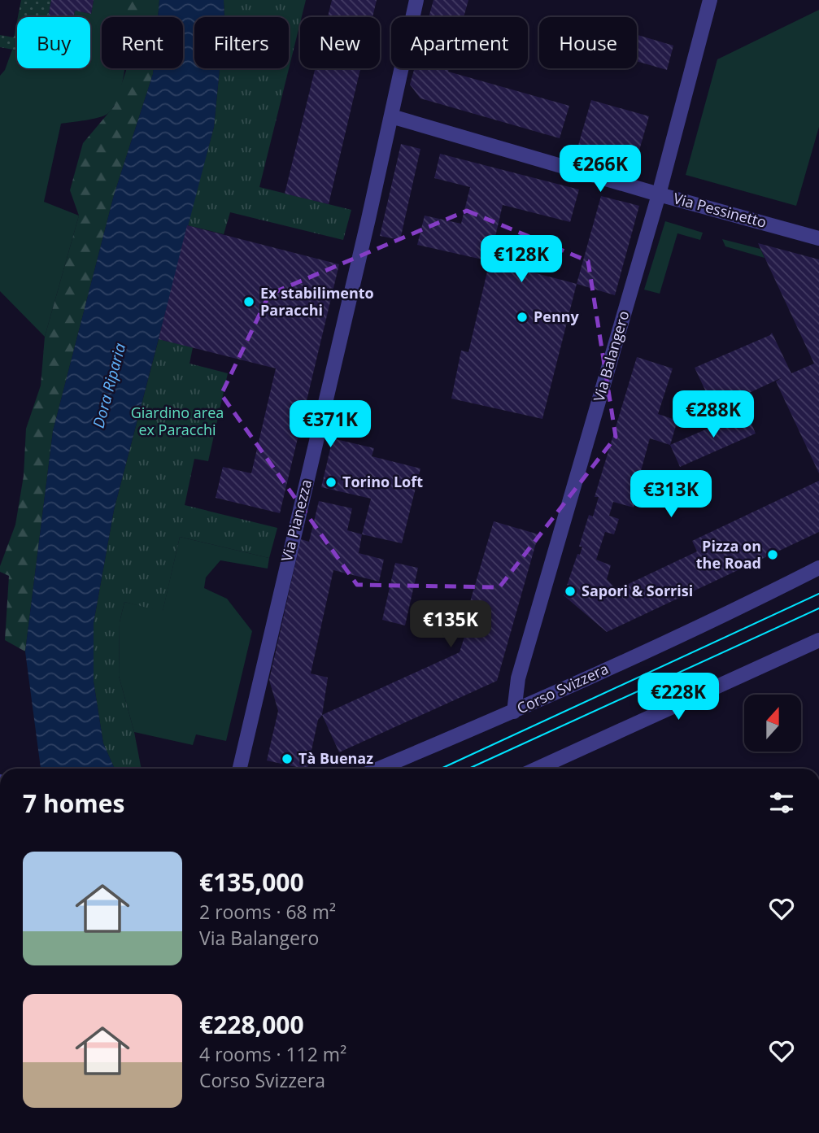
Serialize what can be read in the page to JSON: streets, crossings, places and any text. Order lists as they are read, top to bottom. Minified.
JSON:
{"streets":{"street":["Via Pessinetto","Via Balangero","Via Pianezza","Corso Svizzera"]},"crossings":[["Via Pessinetto","Via Balangero"],["Via Pessinetto","Via Pianezza"],["Via Balangero","Corso Svizzera"]],"water":["Dora Riparia"],"parks":["Giardino area ex Paracchi"],"places":["Ex stabilimento Paracchi","Penny","Torino Loft","Pizza on the Road","Sapori & Sorrisi","Tà Buenaz"],"north":"top","page":{"chip":["Buy","Rent","Filters","New","Apartment","House"],"price":["€266K","€128K","€288K","€371K","€313K","€135K","€228K"],"heading":"7 homes","list":[{"name":"€135,000","note":"2 rooms · 68 m² · Via Balangero"},{"name":"€228,000","note":"4 rooms · 112 m² · Corso Svizzera"}]}}
